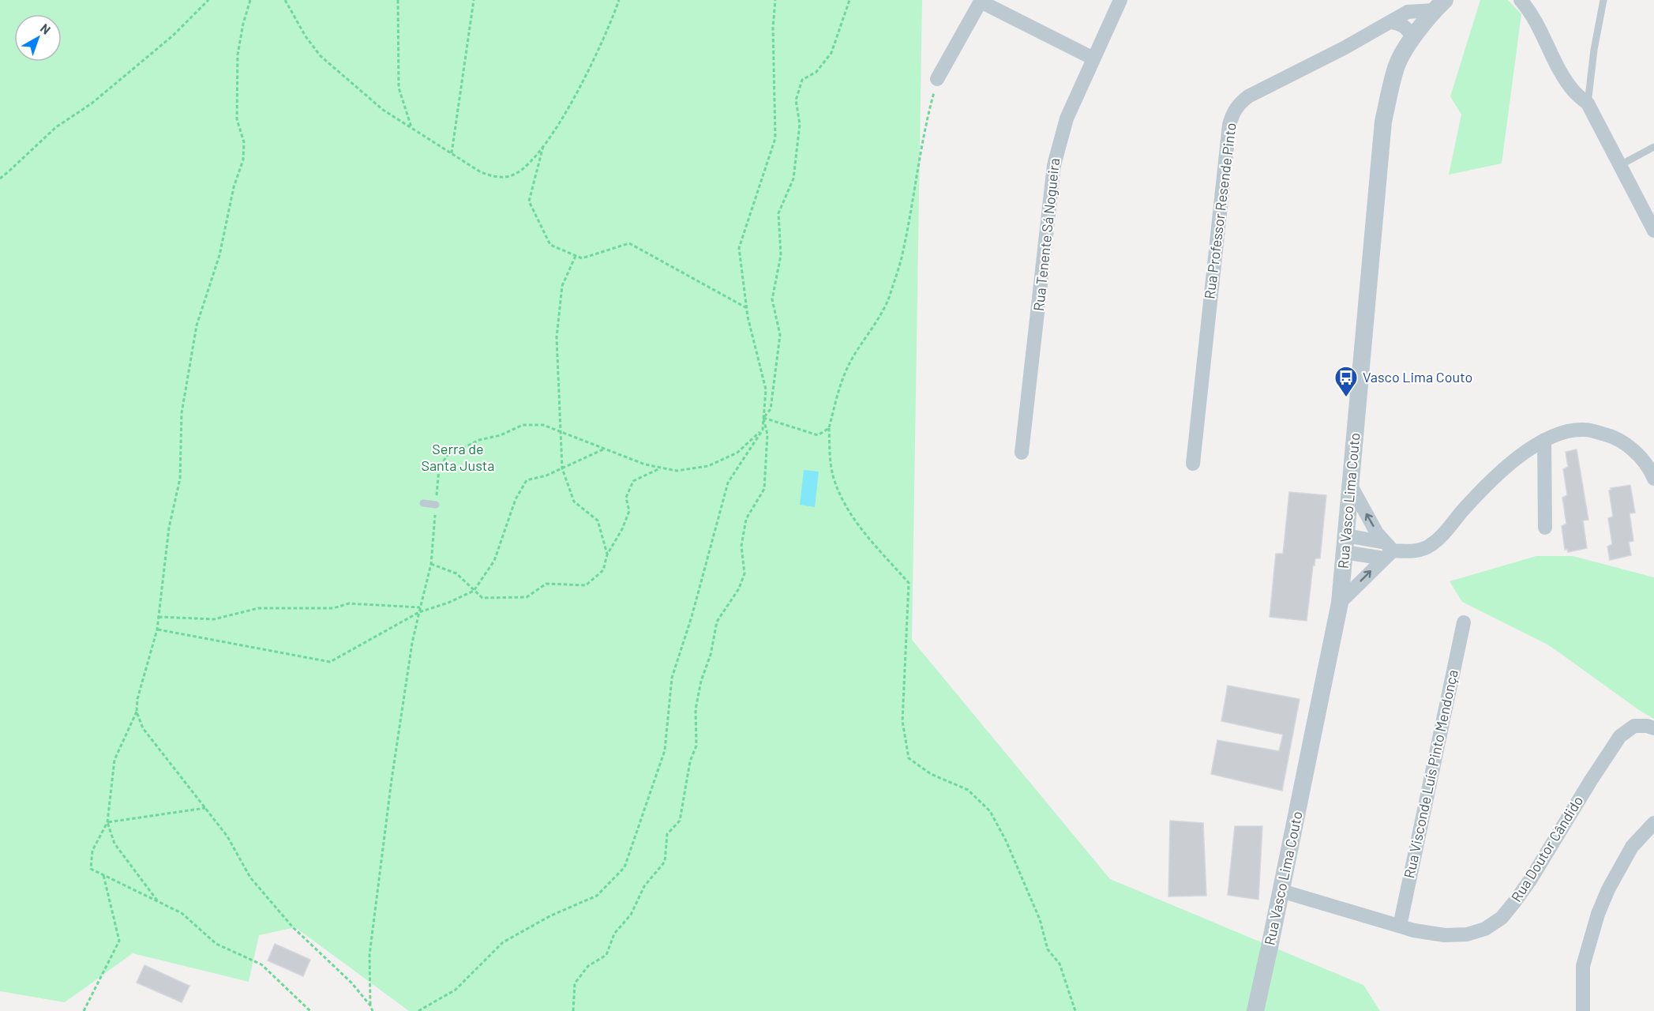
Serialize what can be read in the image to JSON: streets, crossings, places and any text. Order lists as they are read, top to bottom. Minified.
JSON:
{"streets":{"street":["Rua Professor Resende Pinto","Rua Tenente Sá Nogueira","Rua Vasco Lima Couto","Rua Visconde Luís Pinto Mendonça","Rua Doutor Cândido"]},"crossings":[["Rua Professor Resende Pinto","Rua Vasco Lima Couto"],["Rua Vasco Lima Couto","Rua Doutor Cândido"],["Rua Visconde Luís Pinto Mendonça","Rua Doutor Cândido"]],"parks":["Serra de Santa Justa"],"places":{"bus stop":["Vasco Lima Couto"]},"north":"top right"}
